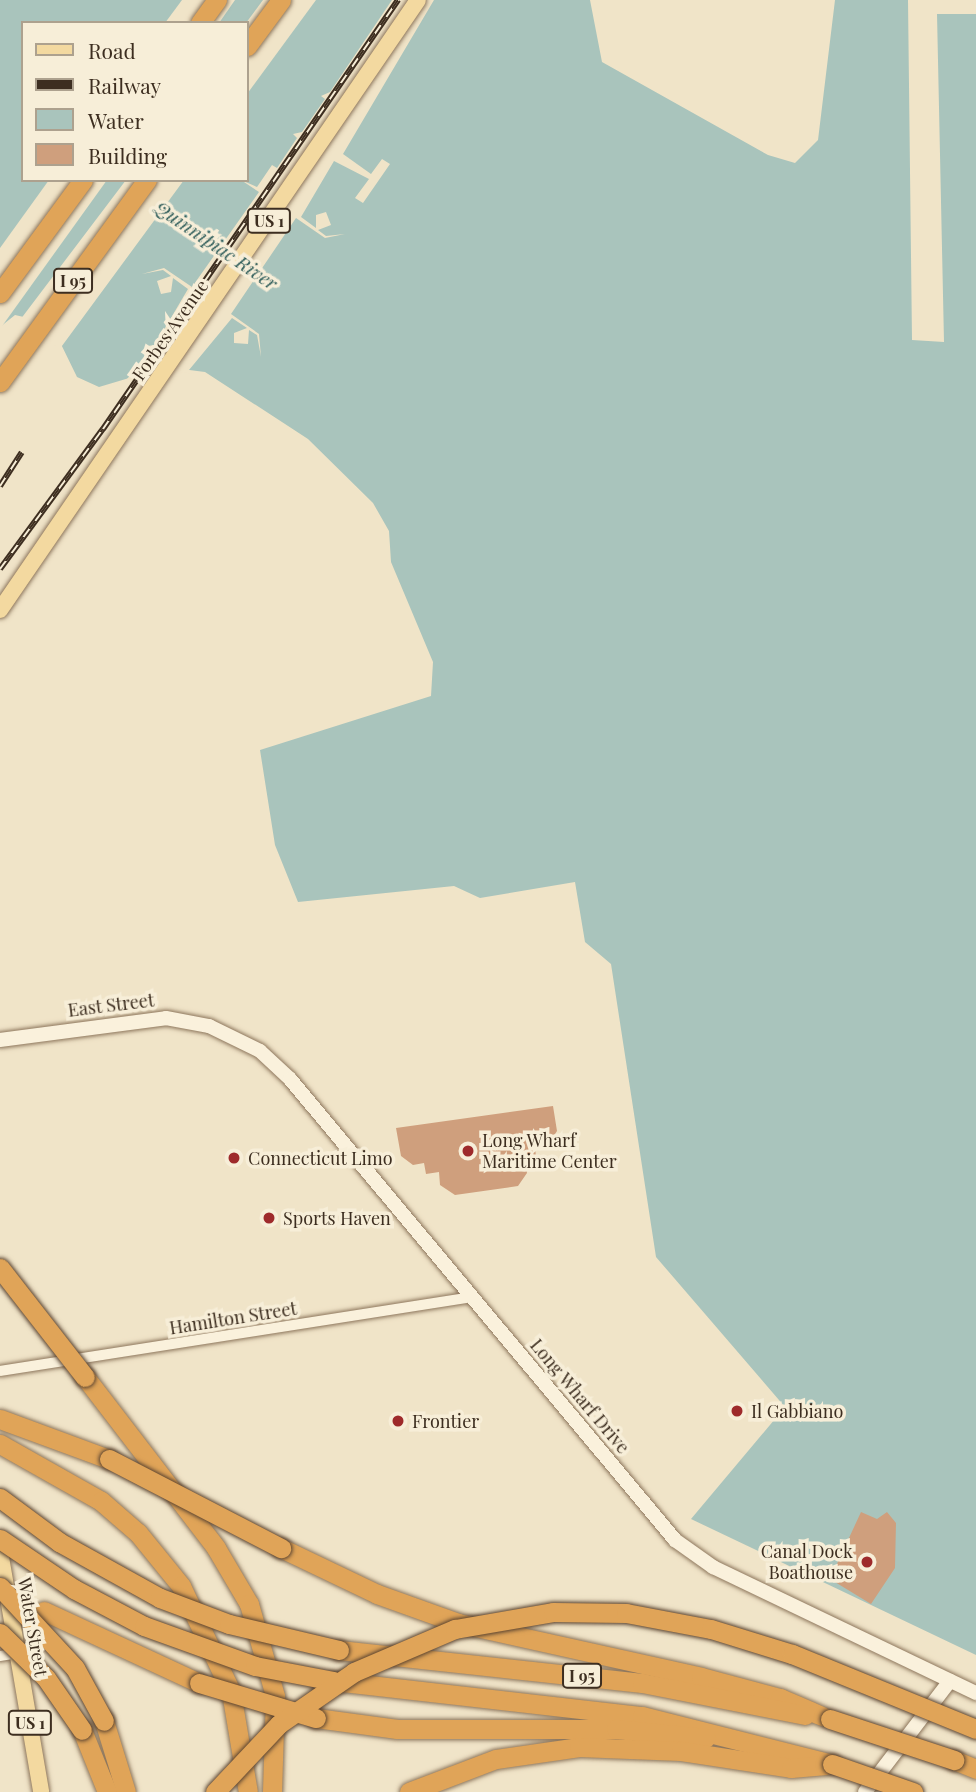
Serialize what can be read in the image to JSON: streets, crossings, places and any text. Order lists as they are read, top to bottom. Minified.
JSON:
{"streets":{"highway":["I 95"],"main road":["US 1","Forbes Avenue","East Street","Long Wharf Drive","Water Street"],"street":["Hamilton Street"]},"crossings":[["East Street","Long Wharf Drive"],["Hamilton Street","Long Wharf Drive"]],"water":["Quinnipiac River"],"places":["Long Wharf Maritime Center","Connecticut Limo","Sports Haven","Il Gabbiano","Frontier","Canal Dock Boathouse"],"legend":["Road","Railway","Water","Building"]}
